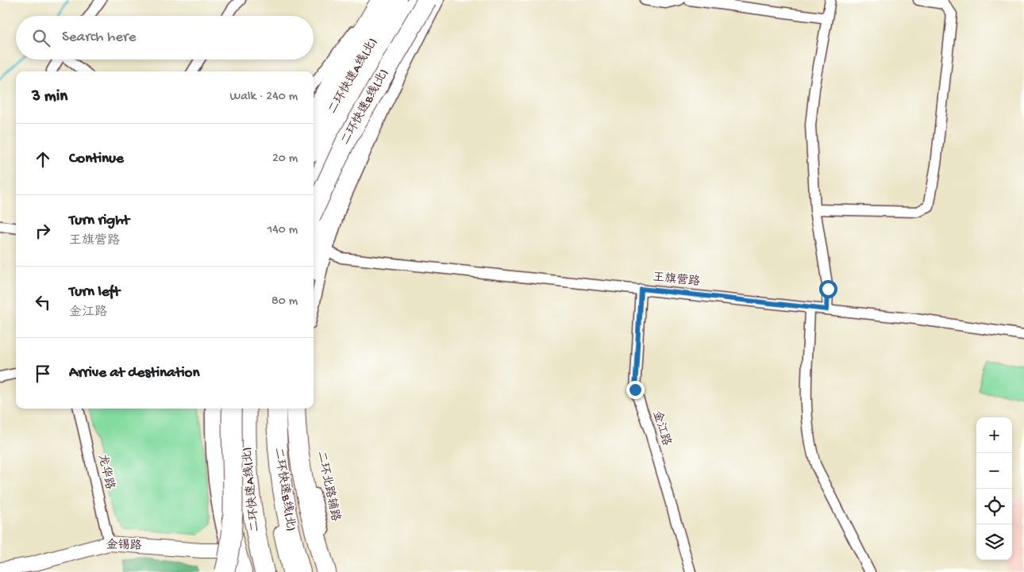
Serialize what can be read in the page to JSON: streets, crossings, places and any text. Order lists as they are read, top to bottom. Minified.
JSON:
{"streets":{"highway":["二环快速A线(北)","二环快速B线(北)"],"street":["王旗营路","金江路","龙华路","二环北路辅路","金锡路"]},"crossings":[["王旗营路","金江路"],["龙华路","金锡路"]],"page":{"search":"Search here","heading":["3 min","Walk · 240 m"],"list":[["Continue","20 m"],["Turn right","王旗营路","140 m"],["Turn left","金江路","80 m"],"Arrive at destination"],"map_buttons":["+","−"]}}
